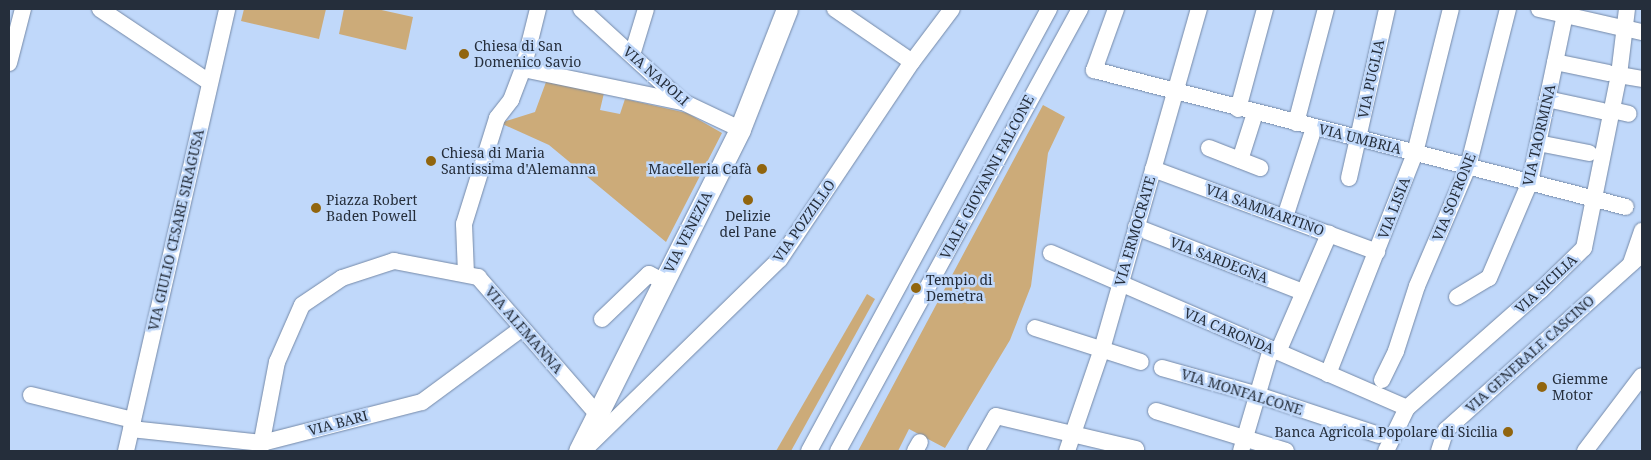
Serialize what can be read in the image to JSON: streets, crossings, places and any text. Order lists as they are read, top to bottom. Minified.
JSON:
{"streets":{"main road":["VIA VENEZIA"],"street":["VIA NAPOLI","VIA PUGLIA","VIA TAORMINA","VIA UMBRIA","VIALE GIOVANNI FALCONE","VIA SOFRONE","VIA LISIA","VIA SAMMARTINO","VIA POZZILLO","VIA GIULIO CESARE SIRAGUSA","VIA ERMOCRATE","VIA SARDEGNA","VIA SICILIA","VIA ALEMANNA","VIA CARONDA","VIA GENERALE CASCINO","VIA MONFALCONE","VIA BARI"]},"crossings":[["VIA NAPOLI","VIA VENEZIA"],["VIA PUGLIA","VIA UMBRIA"],["VIA TAORMINA","VIA UMBRIA"],["VIA UMBRIA","VIA SOFRONE"],["VIA UMBRIA","VIA LISIA"],["VIA UMBRIA","VIA ERMOCRATE"],["VIA UMBRIA","VIA SICILIA"],["VIA LISIA","VIA SAMMARTINO"],["VIA LISIA","VIA CARONDA"],["VIA SAMMARTINO","VIA ERMOCRATE"],["VIA GIULIO CESARE SIRAGUSA","VIA BARI"],["VIA ERMOCRATE","VIA SARDEGNA"],["VIA ERMOCRATE","VIA CARONDA"],["VIA VENEZIA","VIA ALEMANNA"],["VIA SICILIA","VIA CARONDA"],["VIA ALEMANNA","VIA BARI"]],"places":["Chiesa di San Domenico Savio","Chiesa di Maria Santissima d'Alemanna","Macelleria Cafà","Delizie del Pane","Piazza Robert Baden Powell","Tempio di Demetra","Giemme Motor","Banca Agricola Popolare di Sicilia"]}
